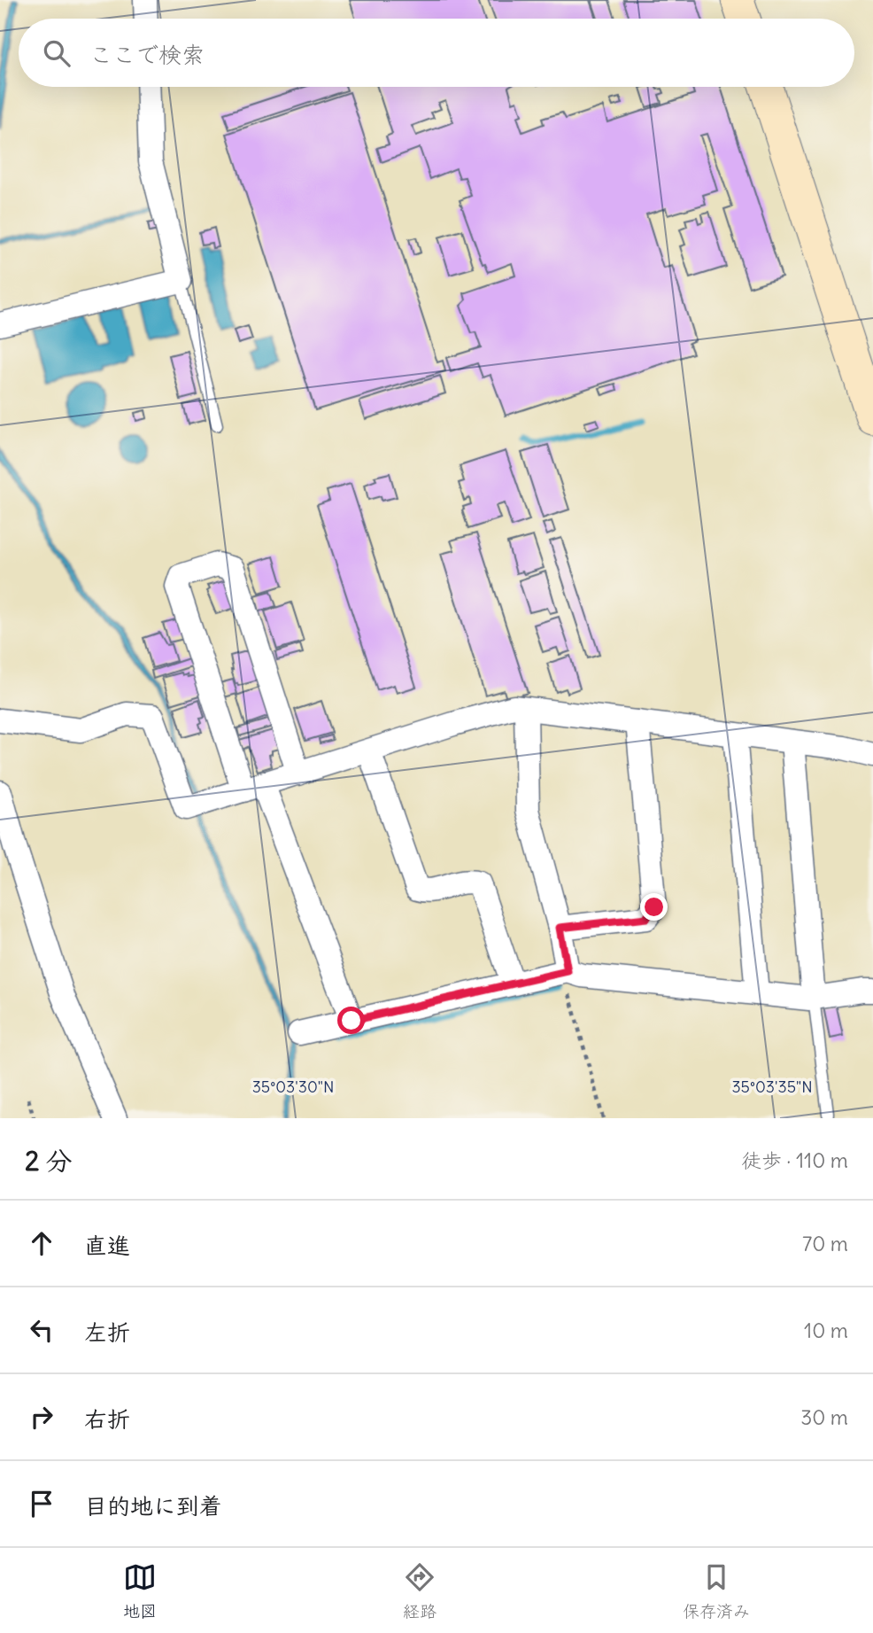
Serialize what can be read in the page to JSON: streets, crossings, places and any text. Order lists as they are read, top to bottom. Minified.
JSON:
{"page":{"search":"ここで検索","heading":["2 分","徒歩 · 110 m"],"list":[["直進","70 m"],["左折","10 m"],["右折","30 m"],"目的地に到着"],"nav":["地図","経路","保存済み"]},"coordinates":["35°03'30\"N","35°03'35\"N"]}
